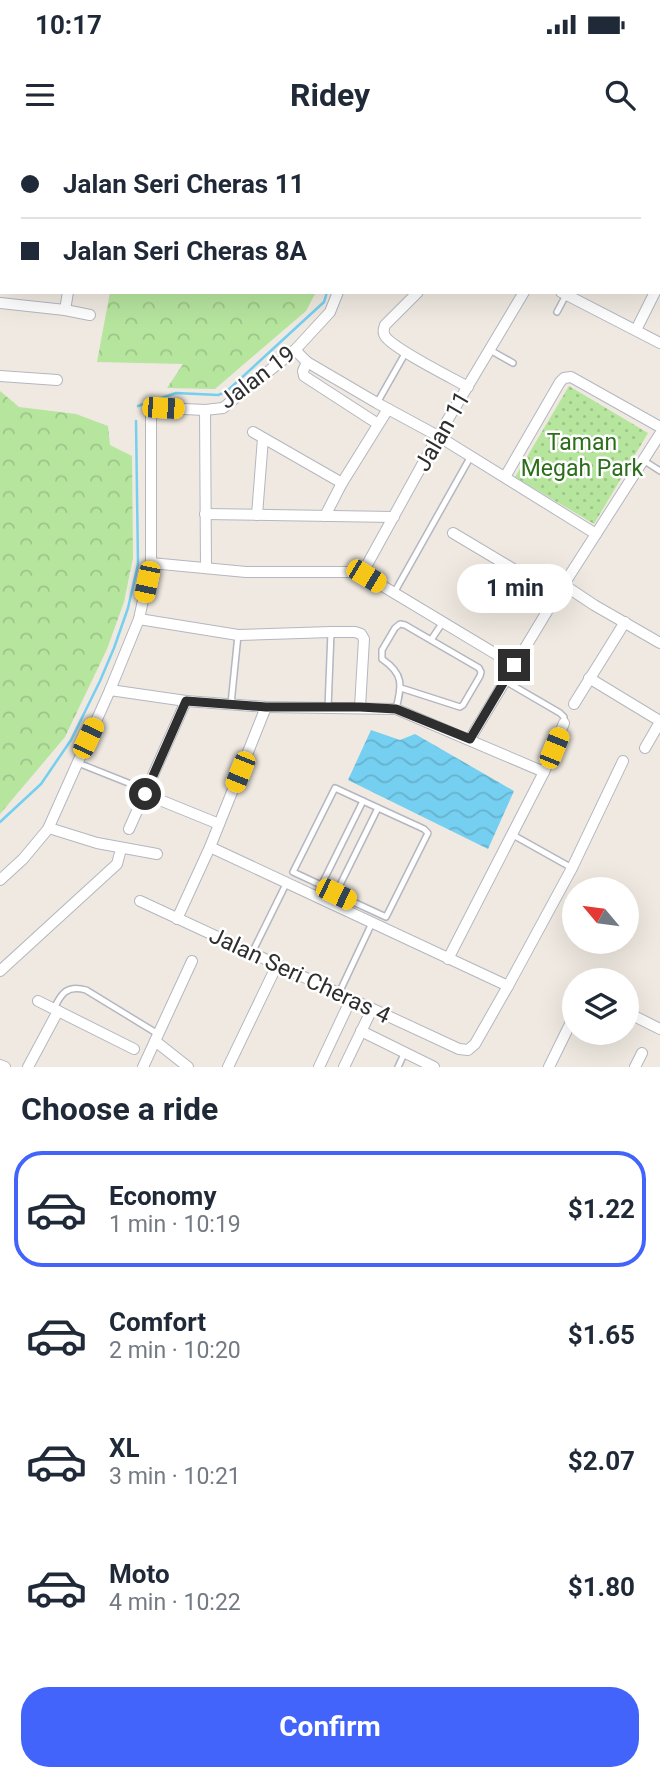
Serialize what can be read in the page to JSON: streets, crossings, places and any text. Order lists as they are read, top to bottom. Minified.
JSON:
{"streets":{"street":["Jalan 19","Jalan 11","Jalan Seri Cheras 4"]},"parks":["Taman Megah Park"],"north":"top left","page":{"status":"10:17","header":"Ridey","banner":["Jalan Seri Cheras 11","Jalan Seri Cheras 8A"],"bubble":"1 min","heading":"Choose a ride","list":[{"name":"Economy","note":"1 min · 10:19","value":"$1.22"},{"name":"Comfort","note":"2 min · 10:20","value":"$1.65"},{"name":"XL","note":"3 min · 10:21","value":"$2.07"},{"name":"Moto","note":"4 min · 10:22","value":"$1.80"}],"buttons":"Confirm"}}
